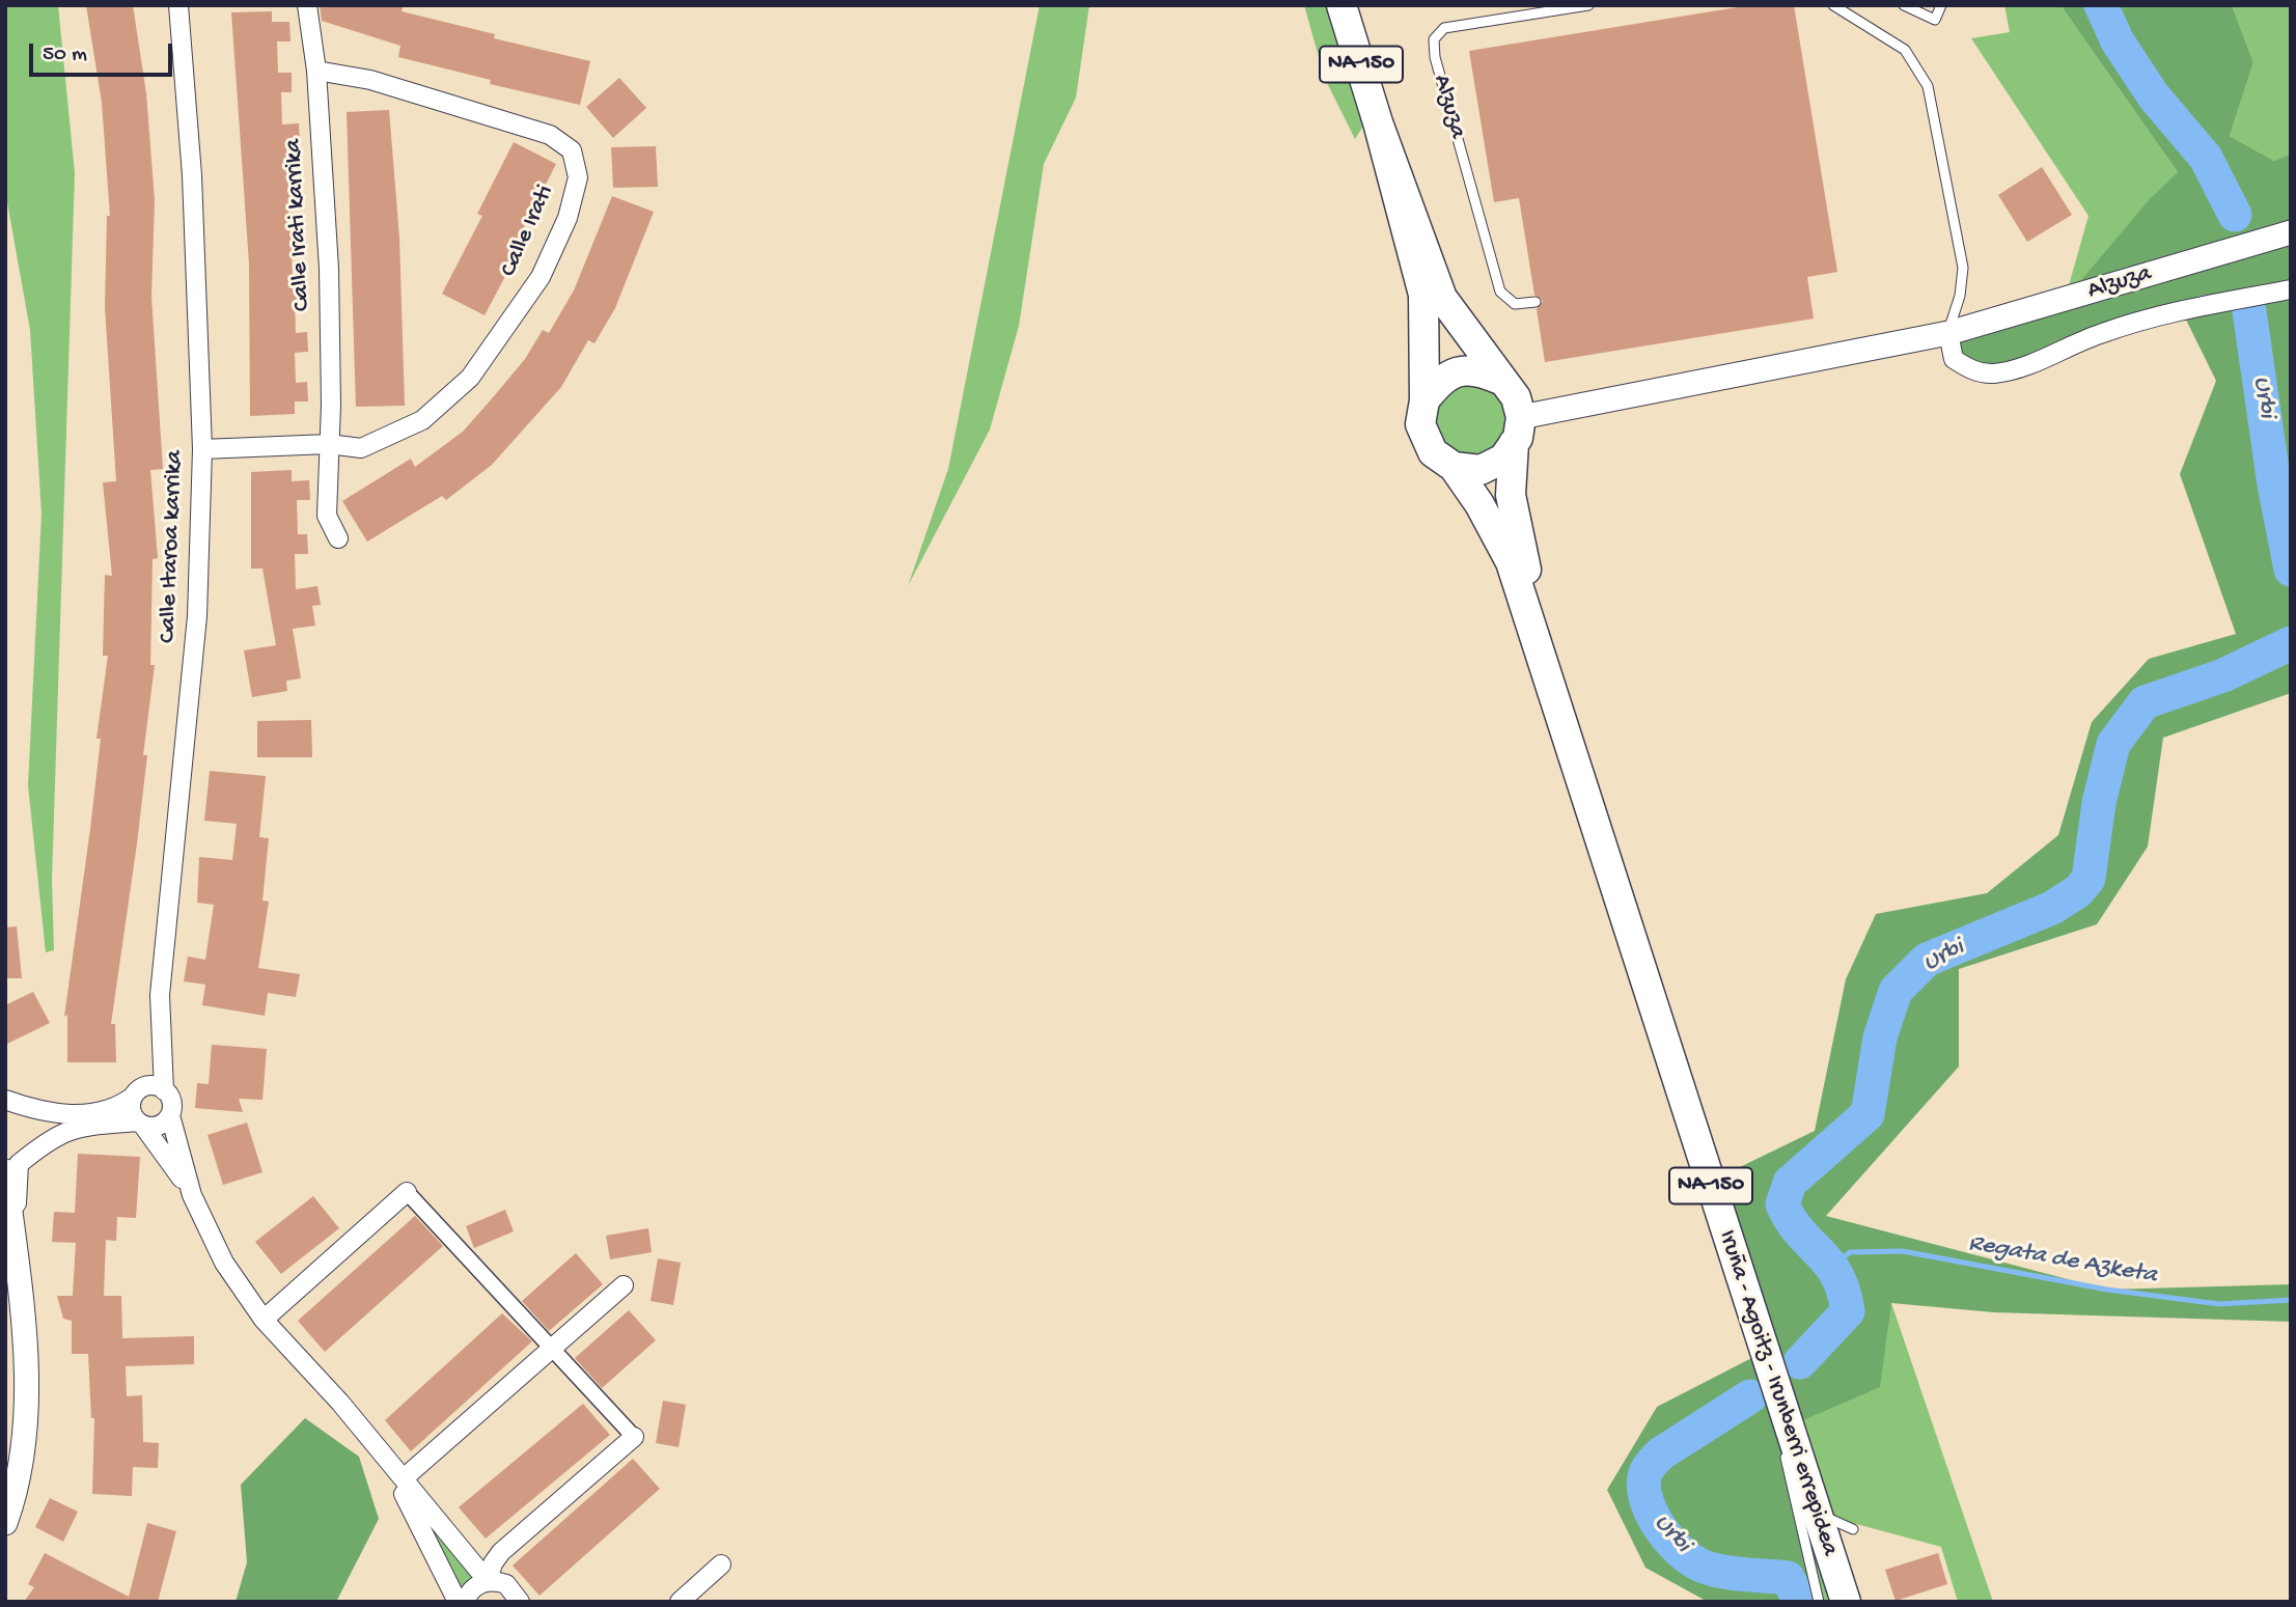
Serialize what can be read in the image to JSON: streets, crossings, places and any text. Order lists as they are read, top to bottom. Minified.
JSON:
{"streets":{"main road":["NA-150","Iruña - Agoitz - Irunberri errepidea"],"street":["Alzuza","Calle Irati karrika","Calle Irati","Calle Itaroa karrika"]},"crossings":[["Calle Irati karrika","Calle Irati"],["Calle Irati","Calle Itaroa karrika"]],"water":["Urbi","Regata de Azketa"],"scale_bar":"50 m"}
